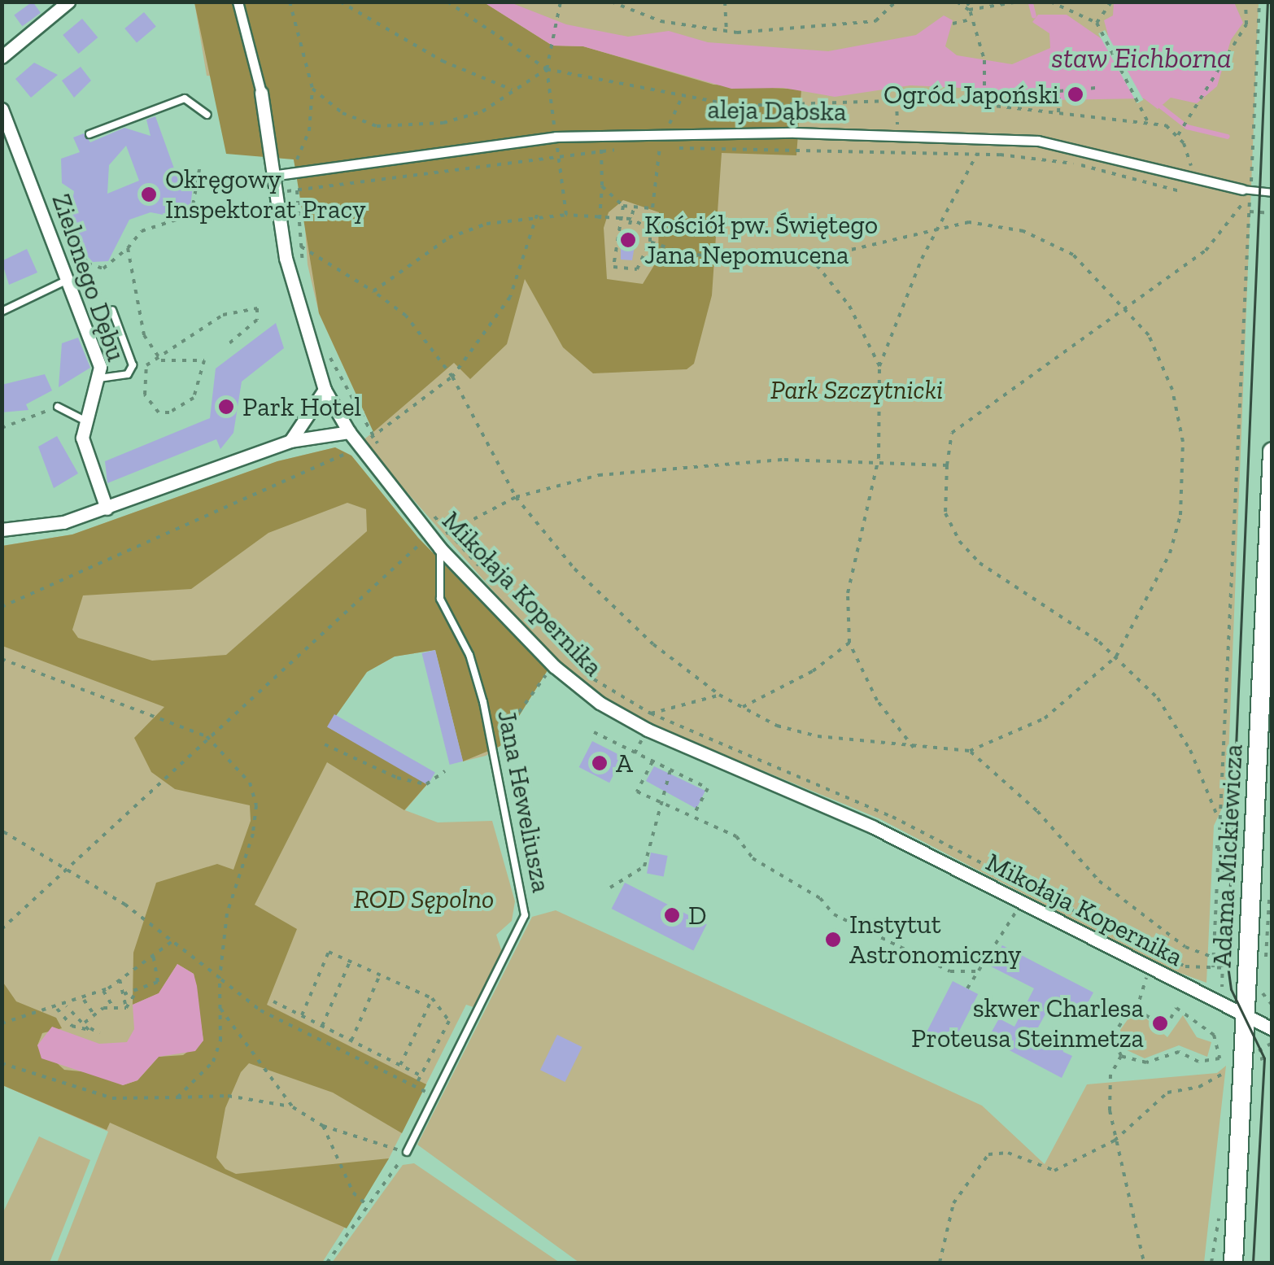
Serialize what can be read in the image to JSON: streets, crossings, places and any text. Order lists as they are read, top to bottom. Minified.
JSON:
{"streets":{"main road":["Adama Mickiewicza"],"street":["aleja Dąbska","Zielonego Dębu","Mikołaja Kopernika"],"lane":["Jana Heweliusza"]},"crossings":[["aleja Dąbska","Mikołaja Kopernika"],["Mikołaja Kopernika","Jana Heweliusza"],["Mikołaja Kopernika","Adama Mickiewicza"]],"water":["staw Eichborna"],"parks":["Park Szczytnicki","ROD Sępolno"],"places":["Ogród Japoński","Okręgowy Inspektorat Pracy","Kościół pw. Świętego Jana Nepomucena","Park Hotel","A","D","Instytut Astronomiczny","skwer Charlesa Proteusa Steinmetza"]}
